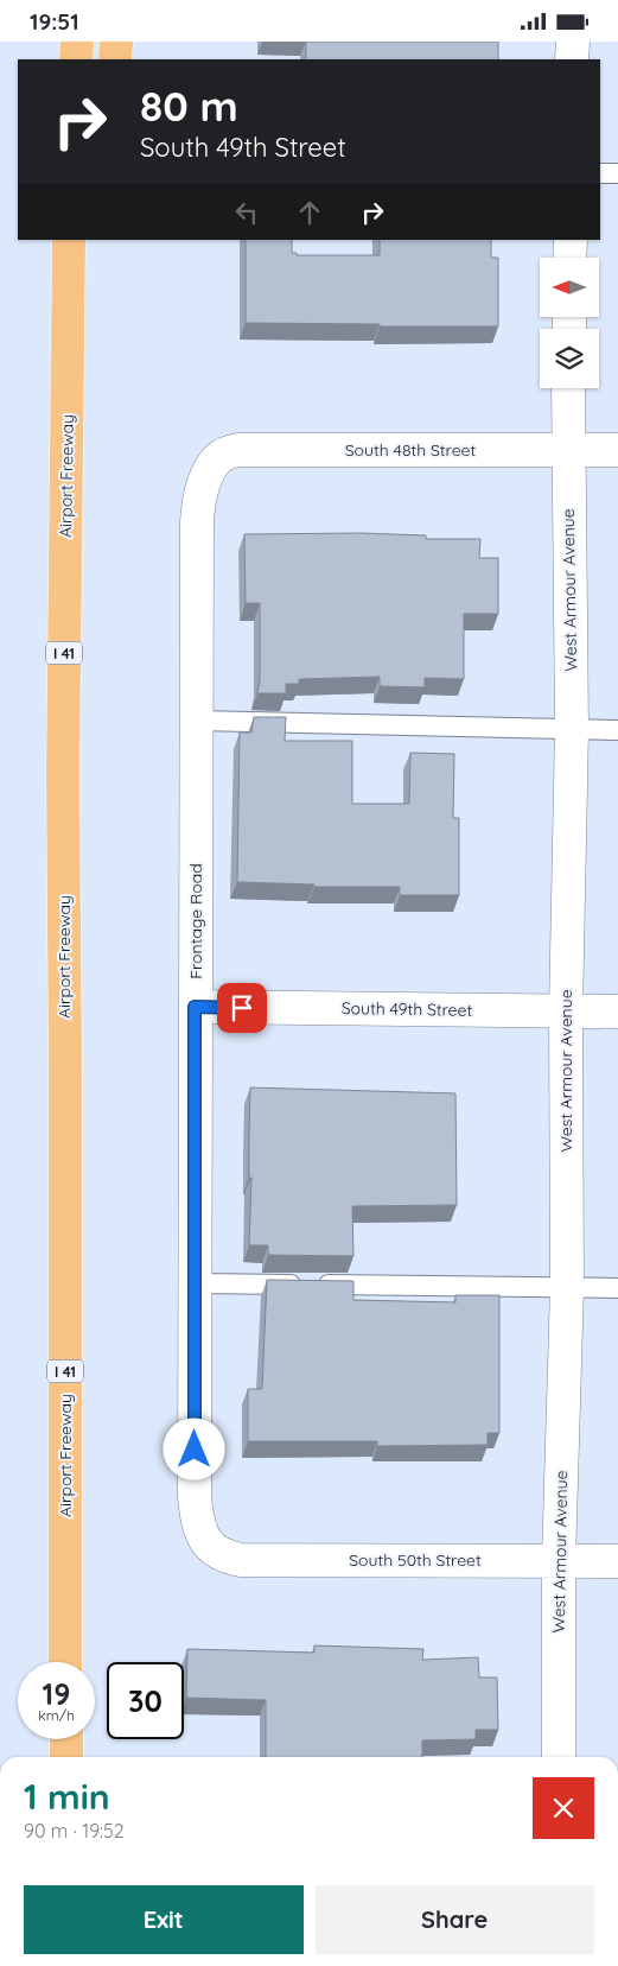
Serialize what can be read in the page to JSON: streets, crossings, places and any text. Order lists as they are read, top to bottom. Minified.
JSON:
{"streets":{"highway":["Airport Freeway","I 41"],"street":["South 48th Street","West Armour Avenue","Frontage Road","South 49th Street","South 50th Street"]},"crossings":[["South 48th Street","West Armour Avenue"],["South 48th Street","Frontage Road"],["West Armour Avenue","South 49th Street"],["West Armour Avenue","South 50th Street"],["Frontage Road","South 49th Street"],["Frontage Road","South 50th Street"]],"north":"left","page":{"status":"19:51","turn":["80 m","South 49th Street"],"speed":"19 km/h","limit":"30","heading":["1 min","90 m · 19:52"],"buttons":["Exit","Share"]}}
